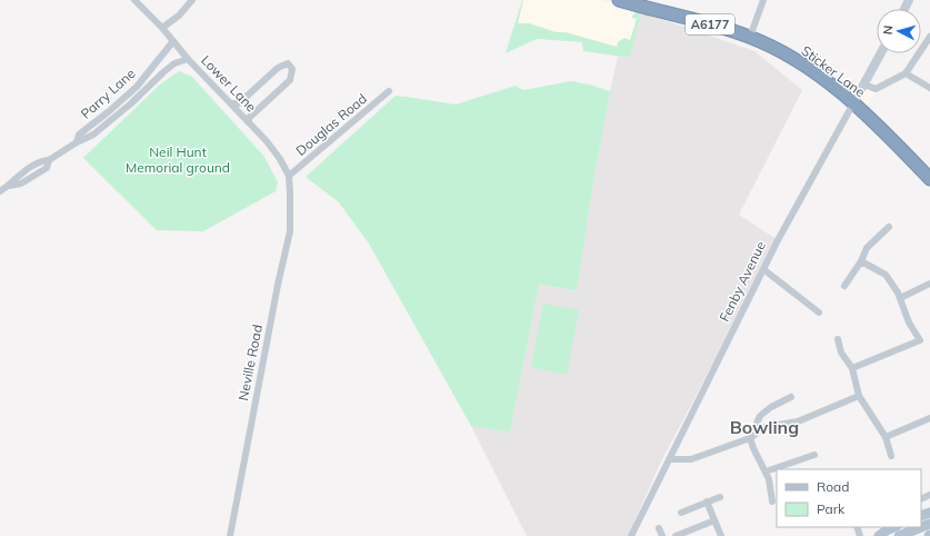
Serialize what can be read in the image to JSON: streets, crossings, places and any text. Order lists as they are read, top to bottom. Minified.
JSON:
{"streets":{"highway":["A6177","Sticker Lane"],"street":["Lower Lane","Parry Lane","Douglas Road","Fenby Avenue","Neville Road"]},"crossings":[["Sticker Lane","Fenby Avenue"],["Lower Lane","Parry Lane"],["Lower Lane","Douglas Road"],["Lower Lane","Neville Road"]],"districts":["Bowling"],"parks":["Neil Hunt Memorial ground"],"legend":["Road","Park"],"north":"left"}
